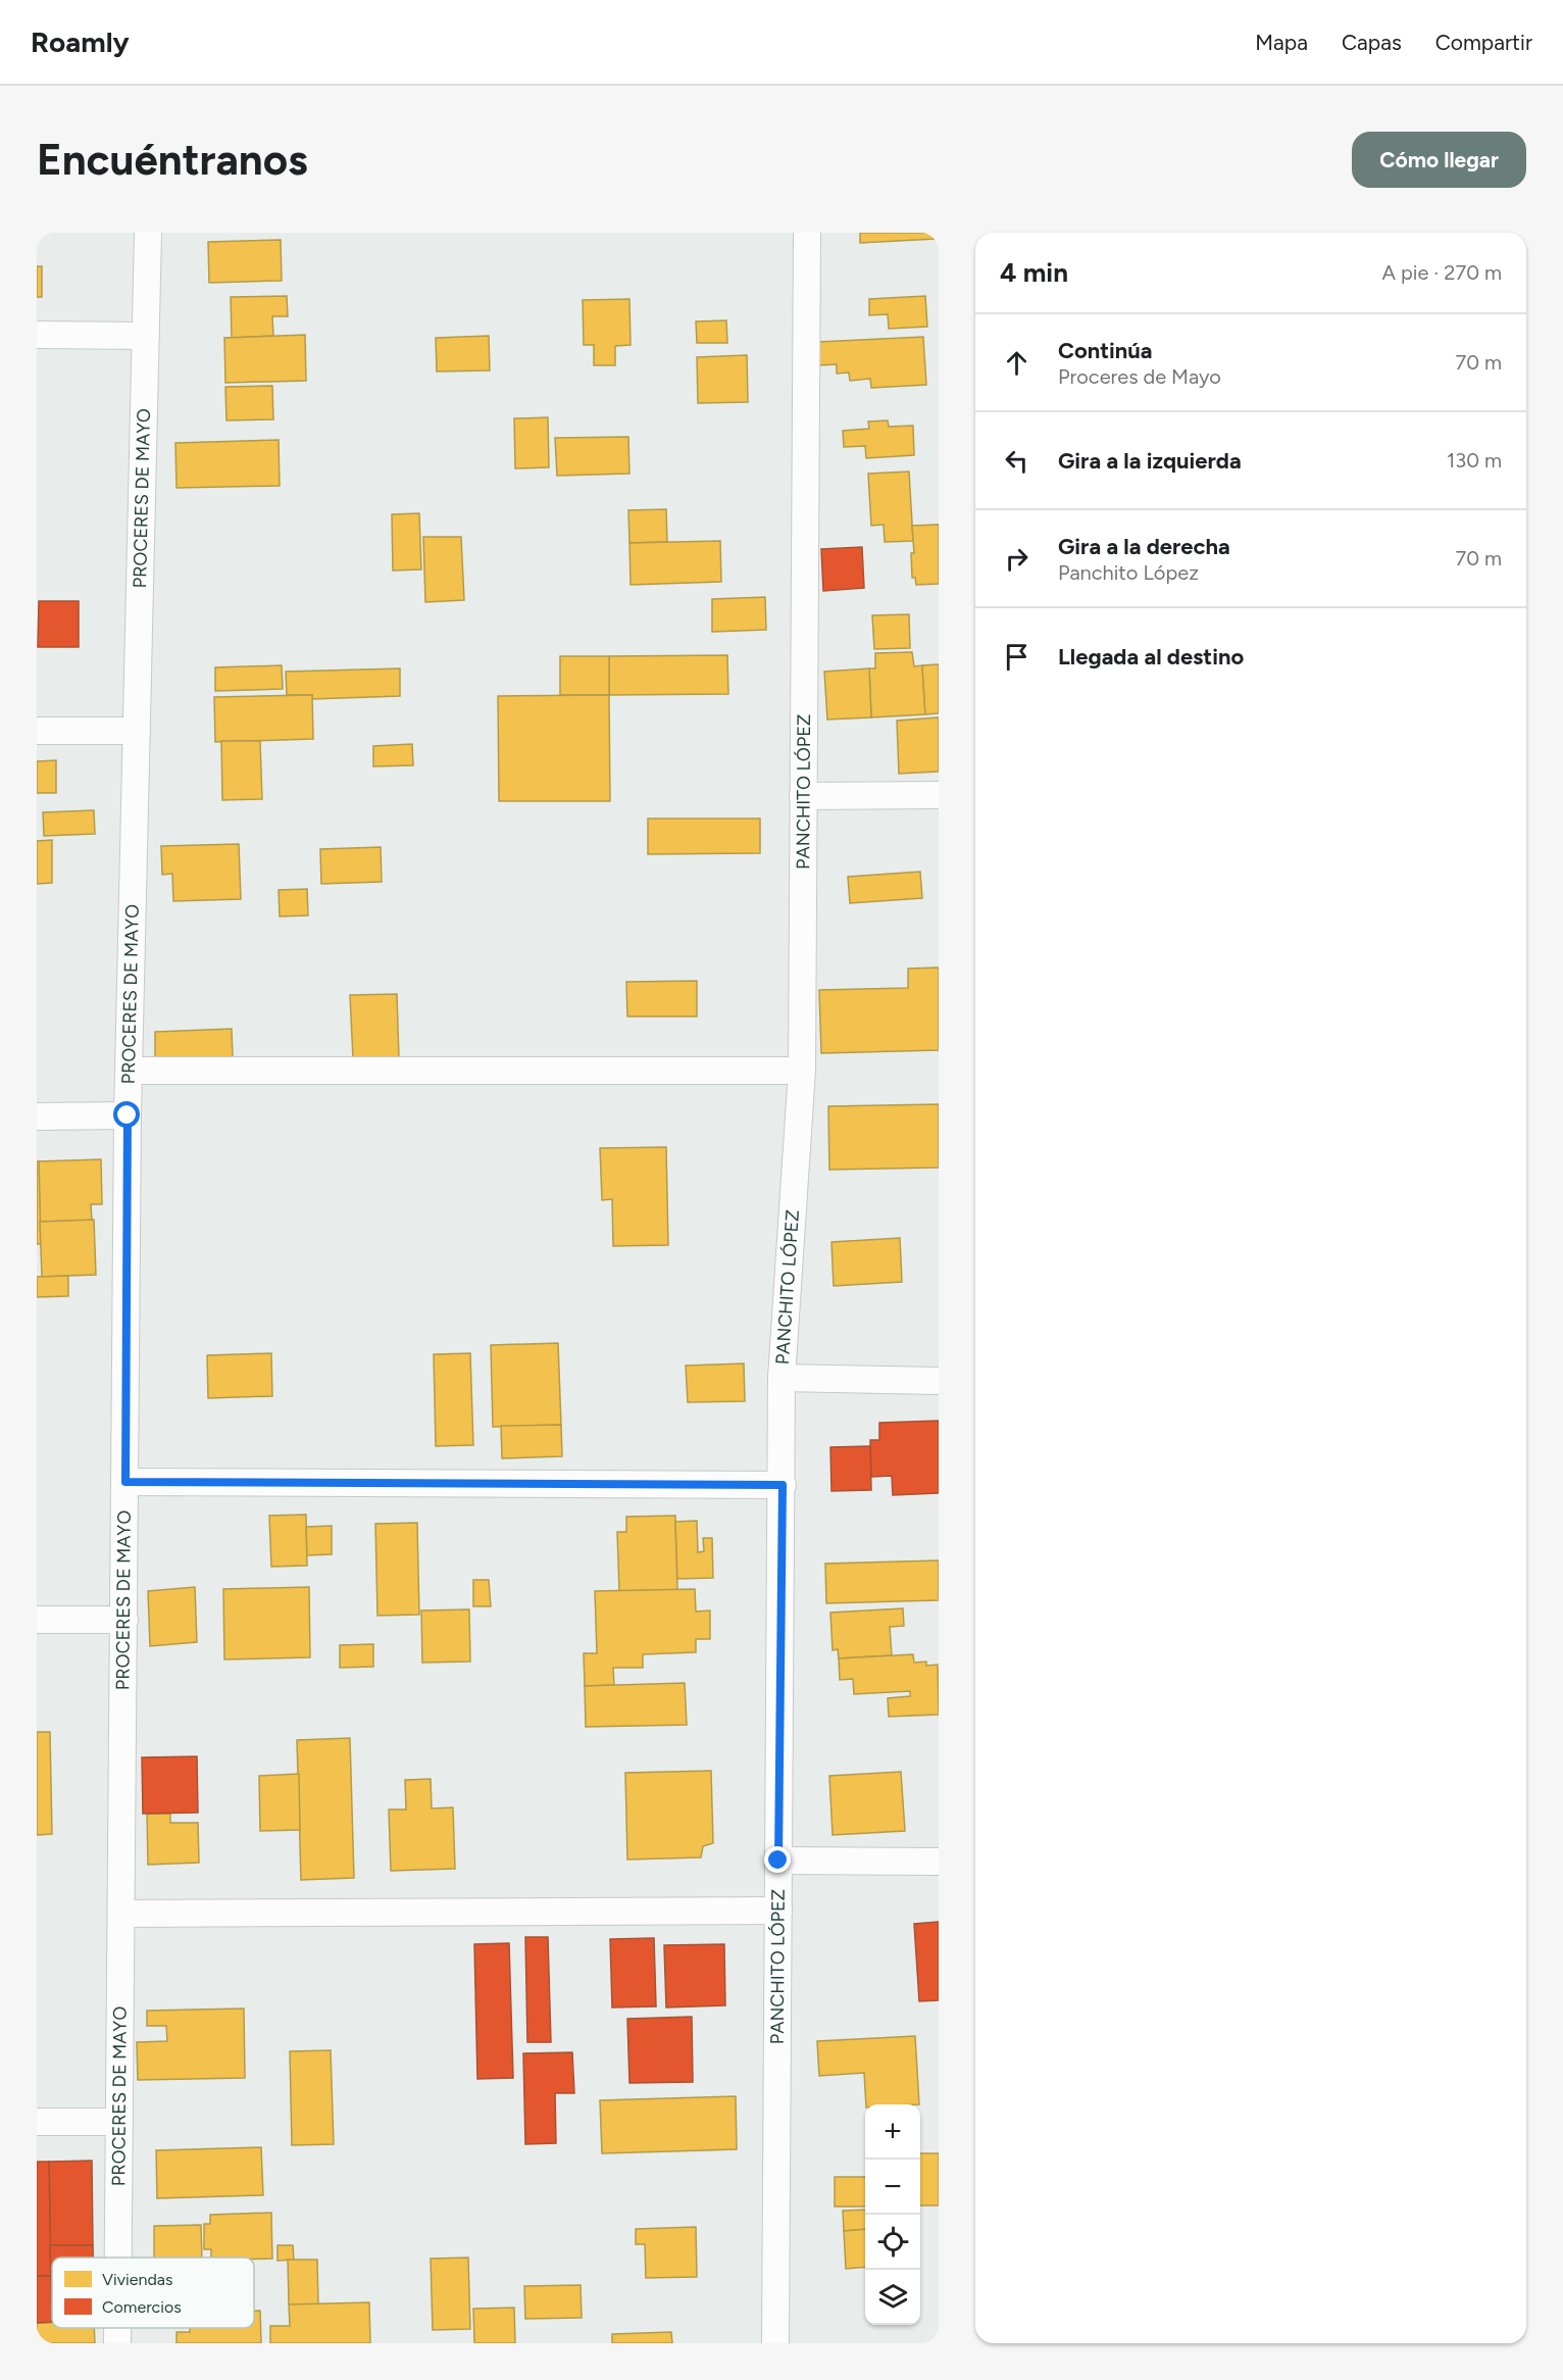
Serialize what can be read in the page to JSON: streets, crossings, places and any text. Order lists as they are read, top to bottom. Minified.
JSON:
{"streets":{"street":["PROCERES DE MAYO","PANCHITO LÓPEZ"]},"legend":["Viviendas","Comercios"],"page":{"header":"Roamly","nav":["Mapa","Capas","Compartir"],"buttons":"Cómo llegar","title":"Encuéntranos","heading":["4 min","A pie · 270 m"],"list":[["Continúa","Proceres de Mayo","70 m"],["Gira a la izquierda","130 m"],["Gira a la derecha","Panchito López","70 m"],"Llegada al destino"],"map_buttons":["+","−"]}}
